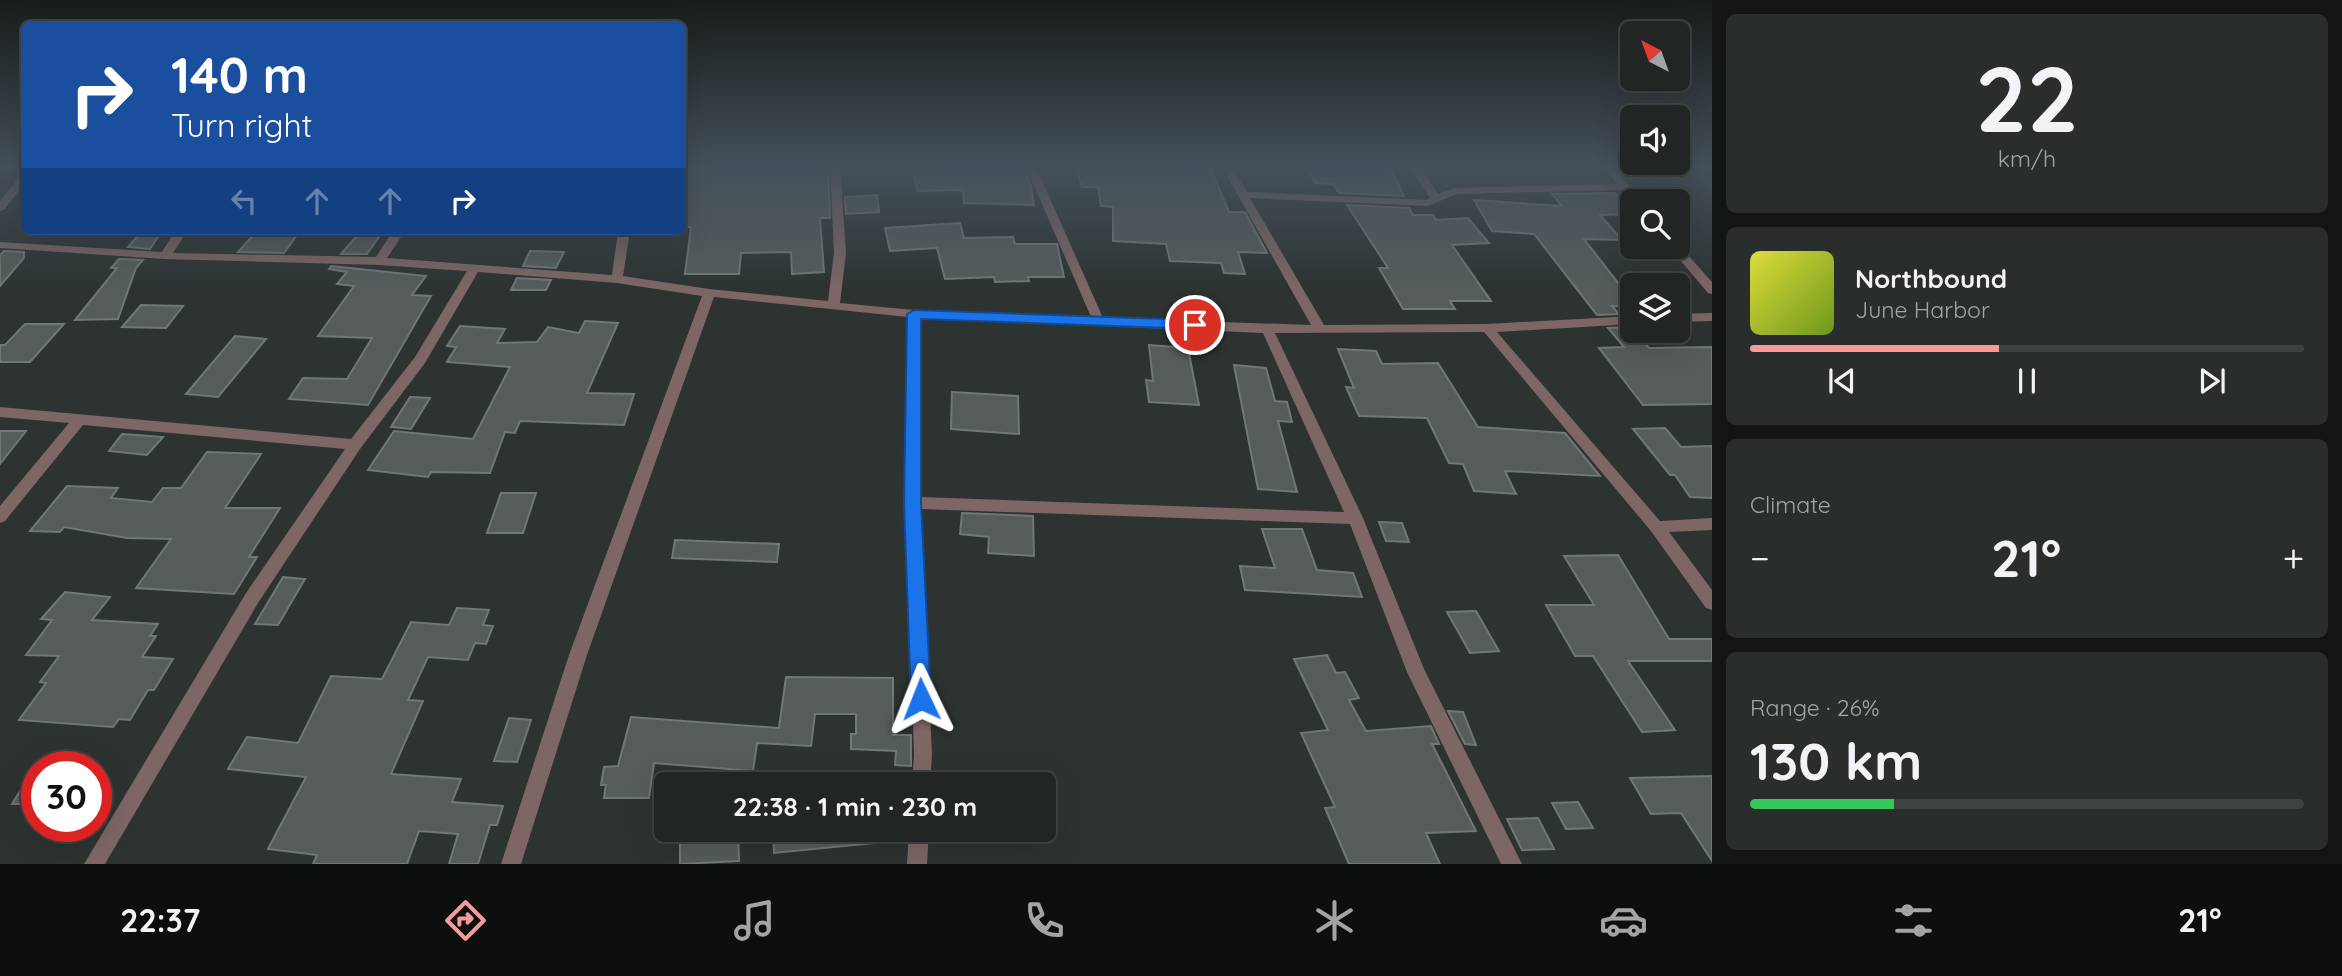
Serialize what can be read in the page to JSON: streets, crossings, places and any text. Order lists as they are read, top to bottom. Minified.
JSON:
{"north":"top left","page":{"tile":[["22","km/h"],"Climate",["Range · 26%","130 km"]],"turn":["140 m","Turn right"],"song":["Northbound","June Harbor"],"heat":["−","21°","+"],"limit":"30","trip":"22:38 · 1 min · 230 m","tabs":["22:37","21°"]}}
